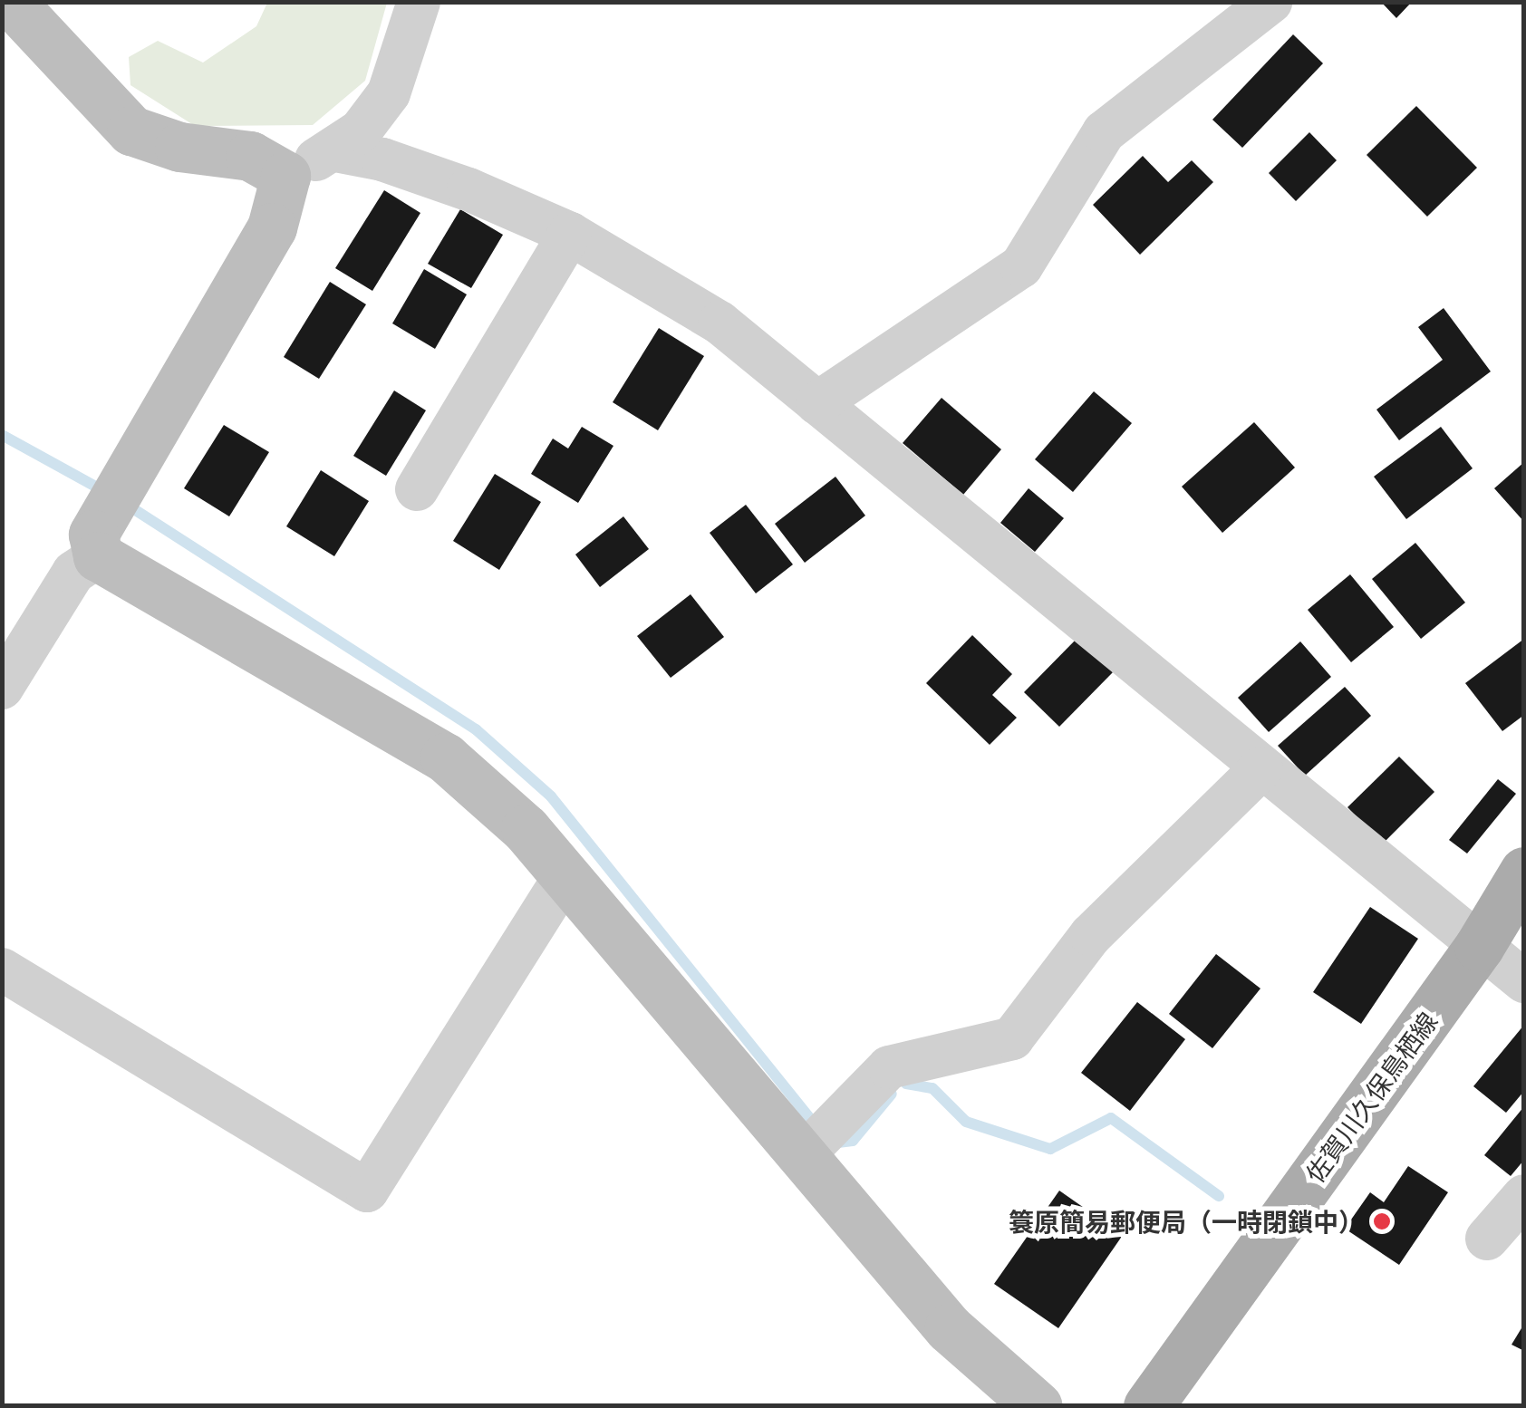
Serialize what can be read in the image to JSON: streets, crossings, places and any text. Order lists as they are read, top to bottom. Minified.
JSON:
{"streets":{"main road":["佐賀川久保鳥栖線"]},"places":["簑原簡易郵便局（一時閉鎖中）"]}
